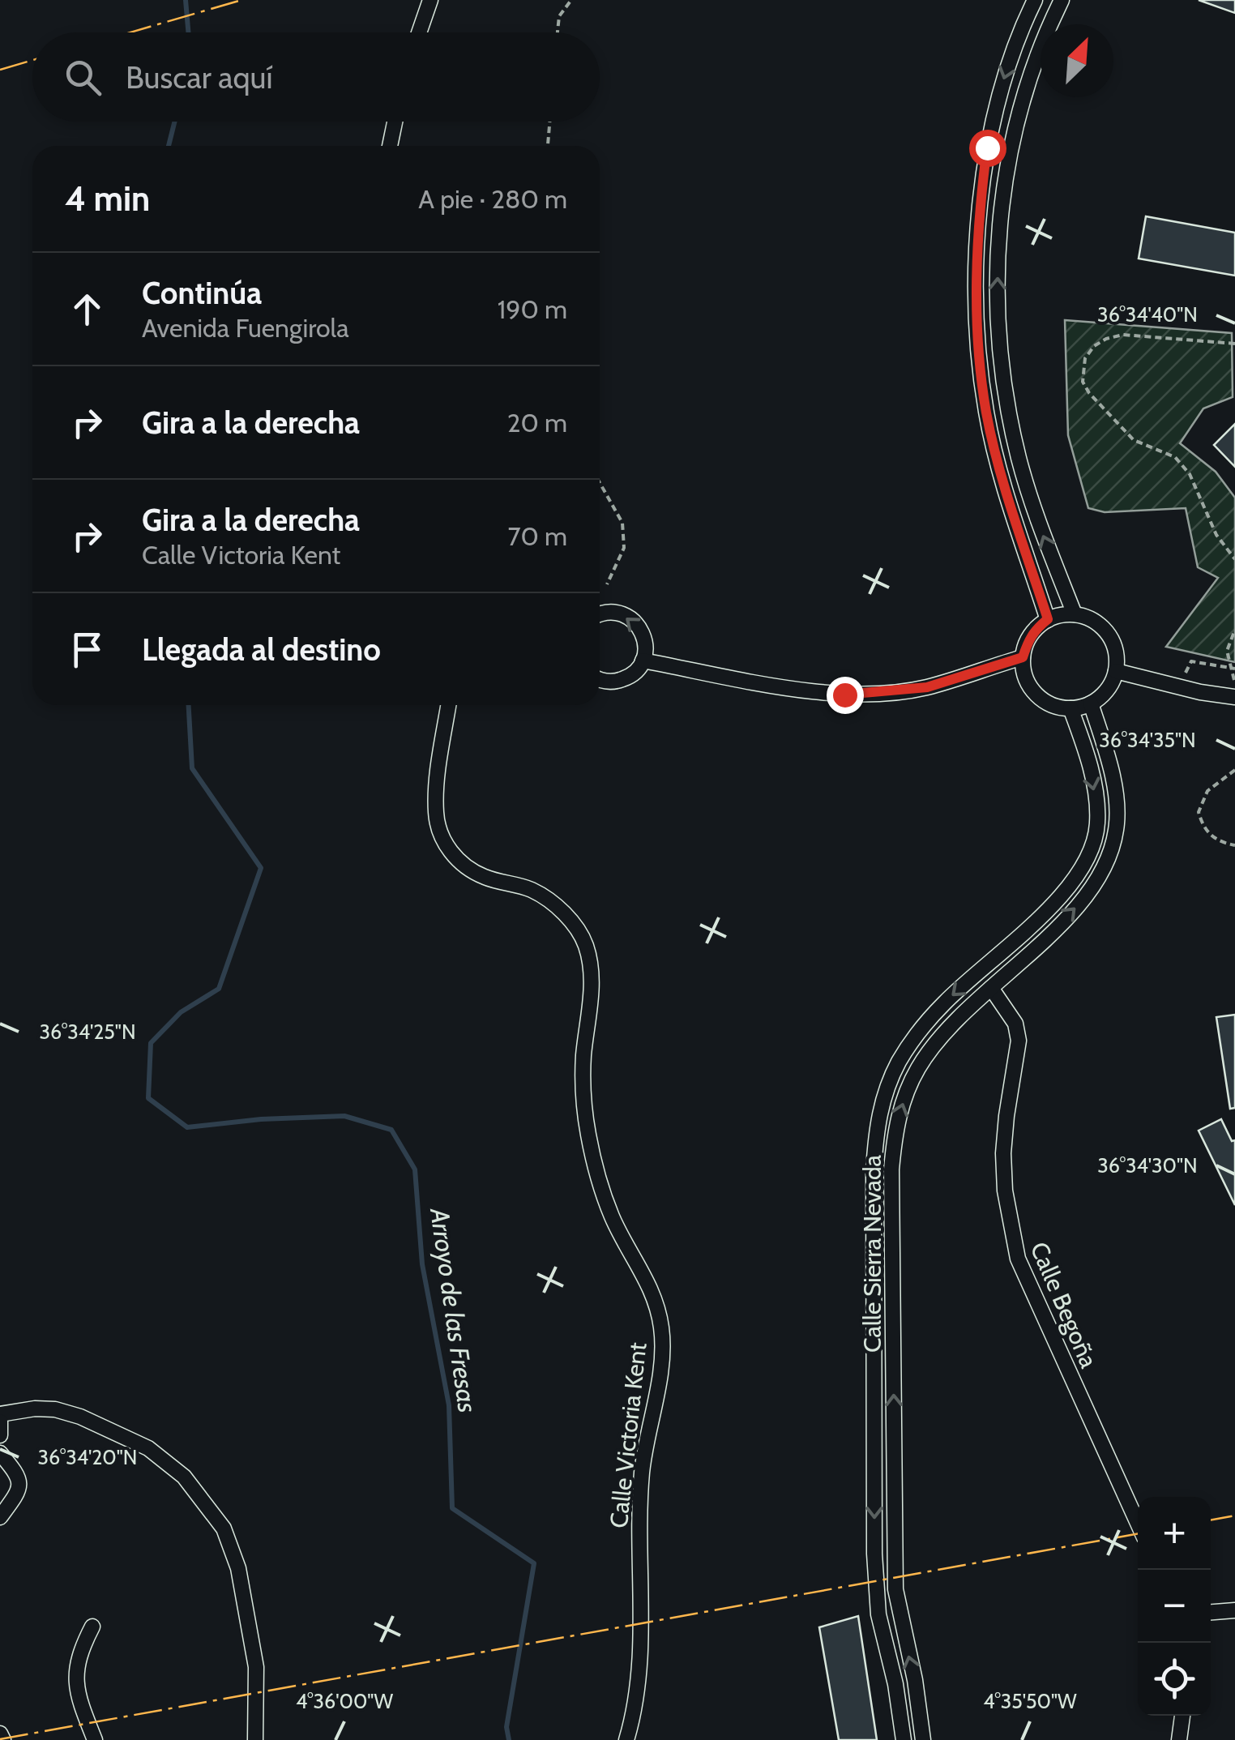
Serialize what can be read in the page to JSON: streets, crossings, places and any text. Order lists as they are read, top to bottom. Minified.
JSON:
{"streets":{"street":["Calle Sierra Nevada","Calle Begoña","Calle Victoria Kent"]},"crossings":[["Calle Sierra Nevada","Calle Begoña"]],"water":["Arroyo de las Fresas"],"north":"top right","page":{"search":"Buscar aquí","heading":["4 min","A pie · 280 m"],"list":[["Continúa","Avenida Fuengirola","190 m"],["Gira a la derecha","20 m"],["Gira a la derecha","Calle Victoria Kent","70 m"],"Llegada al destino"],"map_buttons":["+","−"]},"coordinates":["36°34'40\"N","36°34'35\"N","36°34'25\"N","36°34'30\"N","36°34'20\"N","4°36'00\"W","4°35'50\"W"]}
